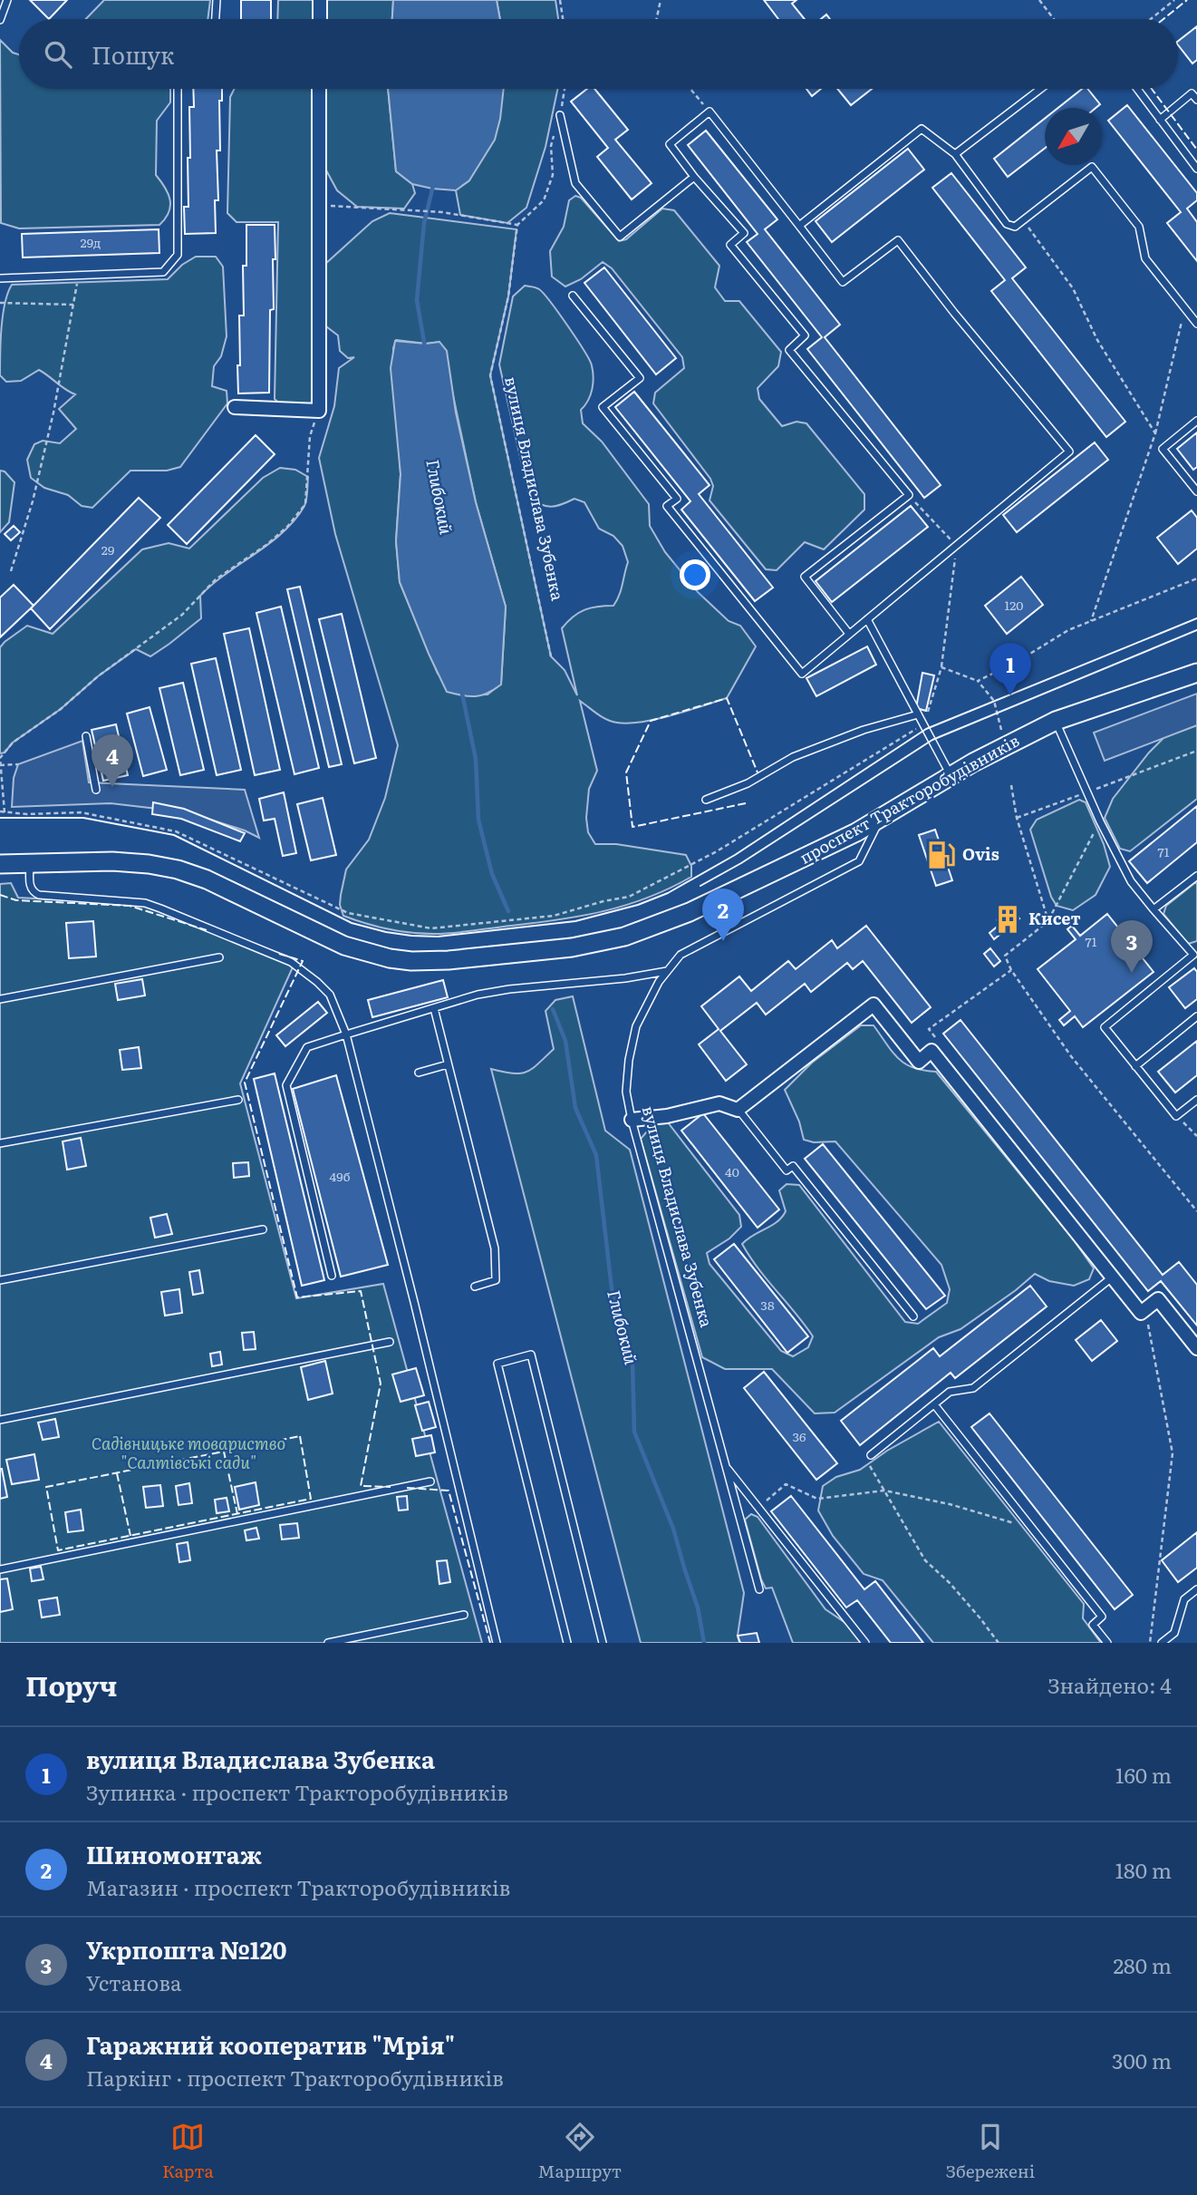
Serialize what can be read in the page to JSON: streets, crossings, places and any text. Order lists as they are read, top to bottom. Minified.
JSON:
{"streets":{"main road":["проспект Тракторобудівників"],"lane":["вулиця Владислава Зубенка"]},"crossings":[["вулиця Владислава Зубенка","проспект Тракторобудівників"]],"water":["Глибокий"],"parks":["Садівницьке товариство \"Салтівські сади\""],"places":{"fuel station":["Ovis"],"building":["Кисет"]},"house_numbers":["29д","29","120","71","71","40","49б","38","36"],"north":"bottom left","page":{"search":"Пошук","pins":["1","4","2","3"],"heading":["Поруч","Знайдено: 4"],"list":[{"mark":"1","name":"вулиця Владислава Зубенка","note":"Зупинка · проспект Тракторобудівників","value":"160 m"},{"mark":"2","name":"Шиномонтаж","note":"Магазин · проспект Тракторобудівників","value":"180 m"},{"mark":"3","name":"Укрпошта №120","note":"Установа","value":"280 m"},{"mark":"4","name":"Гаражний кооператив \"Мрія\"","note":"Паркінг · проспект Тракторобудівників","value":"300 m"}],"nav":["Карта","Маршрут","Збережені"]}}
